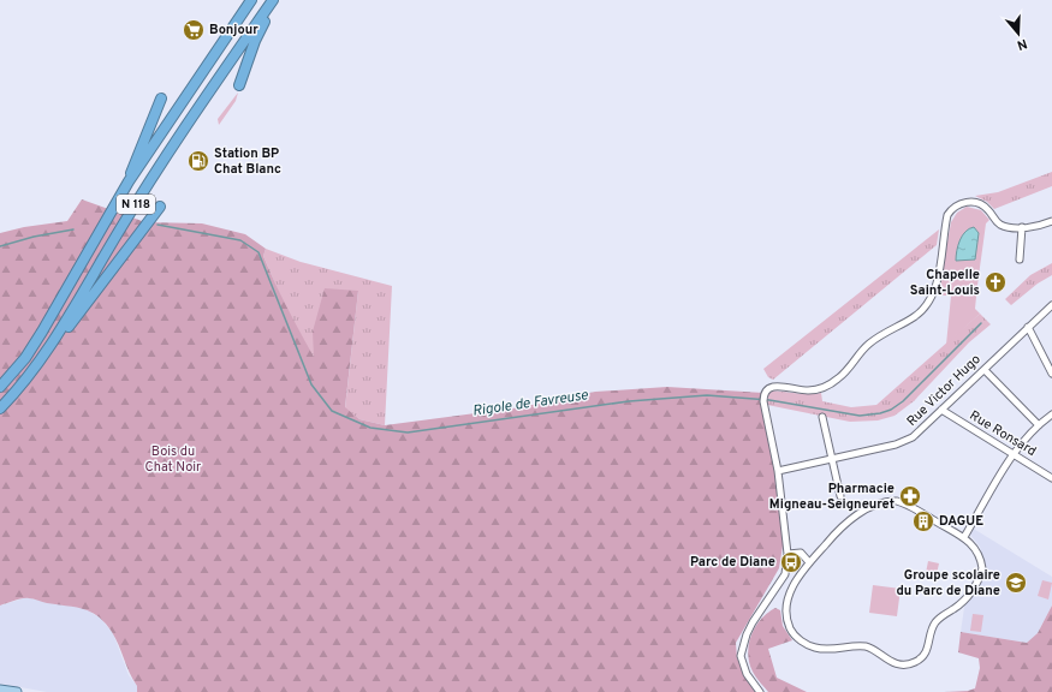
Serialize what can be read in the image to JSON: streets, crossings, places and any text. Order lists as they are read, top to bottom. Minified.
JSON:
{"streets":{"highway":["N 118"],"street":["Rue Victor Hugo","Rue Ronsard"]},"crossings":[["Rue Victor Hugo","Rue Ronsard"]],"water":["Rigole de Favreuse"],"parks":["Bois du Chat Noir"],"places":{"supermarket":["Bonjour"],"fuel station":["Station BP Chat Blanc"],"church":["Chapelle Saint-Louis"],"pharmacy":["Pharmacie Migneau-Seigneuret"],"building":["DAGUE"],"bus stop":["Parc de Diane"],"school or university":["Groupe scolaire du Parc de Diane"]},"north":"bottom"}
